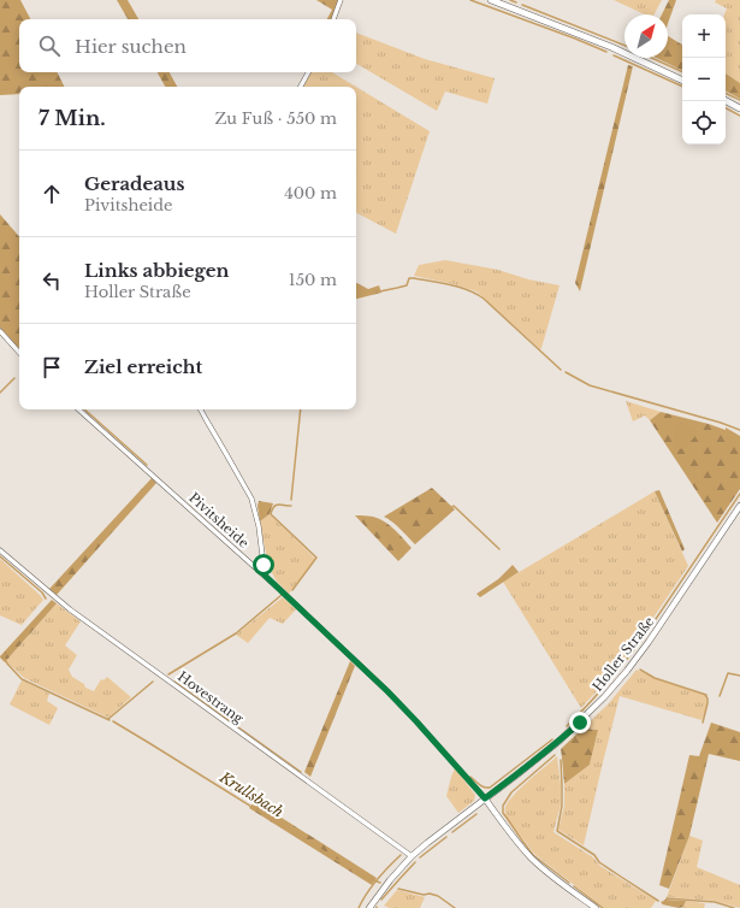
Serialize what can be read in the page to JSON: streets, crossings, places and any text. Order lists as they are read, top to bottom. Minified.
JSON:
{"streets":{"street":["Pivitsheide","Holler Straße","Hovestrang"]},"crossings":[["Pivitsheide","Holler Straße"],["Holler Straße","Hovestrang"]],"water":["Krullsbach"],"north":"top right","page":{"map_buttons":["+","−"],"search":"Hier suchen","heading":["7 Min.","Zu Fuß · 550 m"],"list":[["Geradeaus","Pivitsheide","400 m"],["Links abbiegen","Holler Straße","150 m"],"Ziel erreicht"]}}
